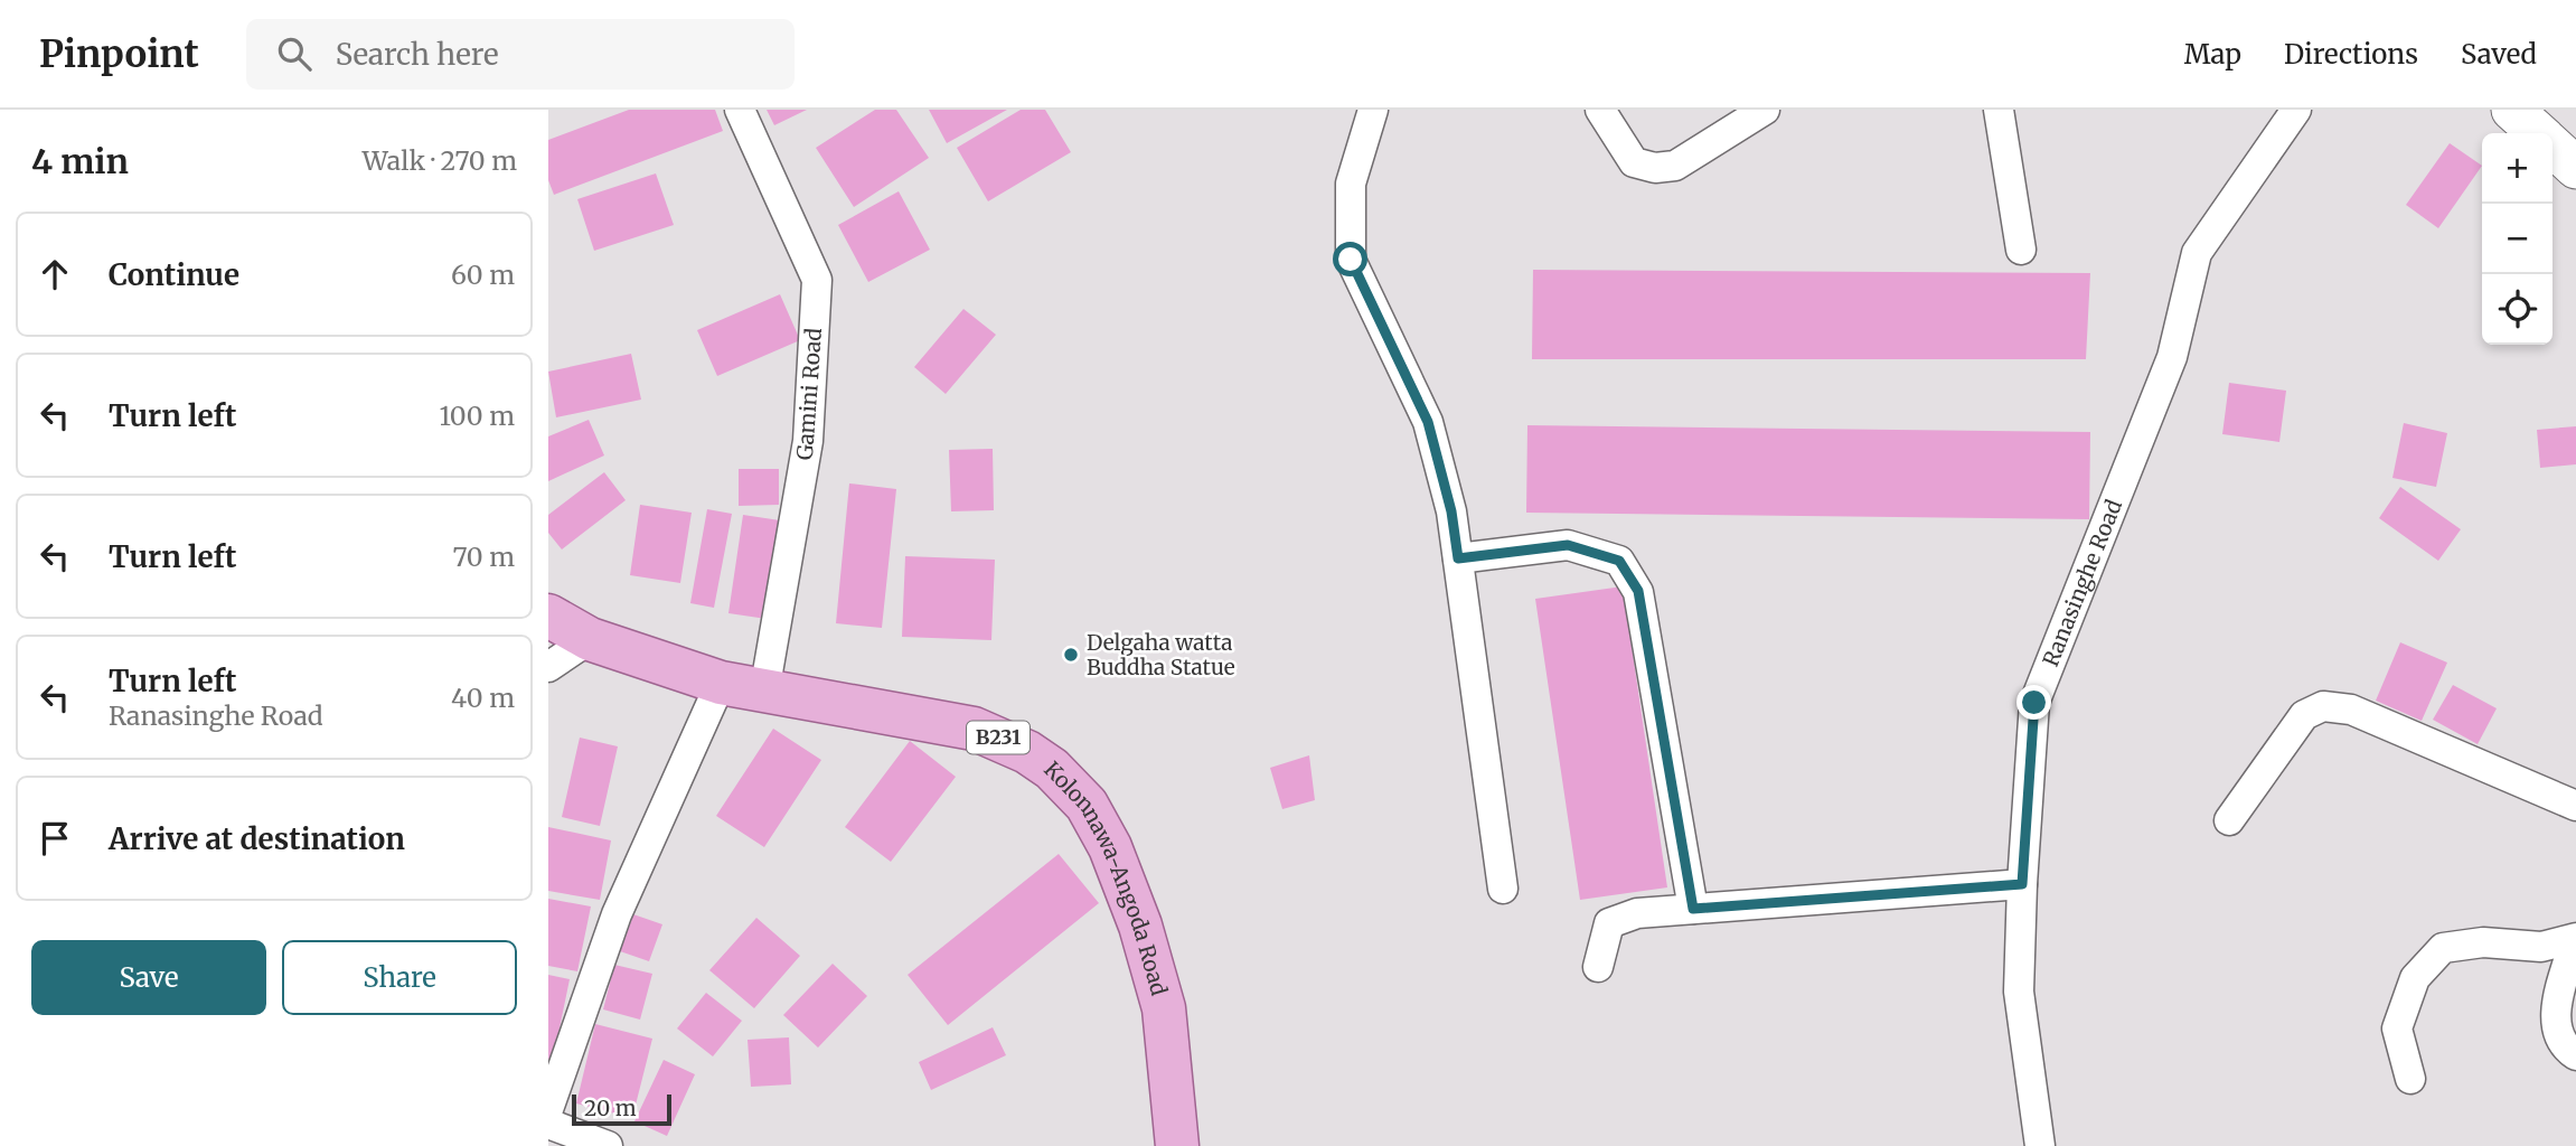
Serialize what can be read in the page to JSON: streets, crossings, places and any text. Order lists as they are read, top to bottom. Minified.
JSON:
{"streets":{"main road":["B231","Kolonnawa-Angoda Road"],"street":["Gamini Road","Ranasinghe Road"]},"crossings":[["Gamini Road","Kolonnawa-Angoda Road"]],"places":["Delgaha watta Buddha Statue"],"scale_bar":"20 m","page":{"header":"Pinpoint","search":"Search here","nav":["Map","Directions","Saved"],"heading":["4 min","Walk · 270 m"],"map_buttons":["+","−"],"list":[["Continue","60 m"],["Turn left","100 m"],["Turn left","70 m"],["Turn left","Ranasinghe Road","40 m"],"Arrive at destination"],"buttons":["Save","Share"],"scale":"20 m"}}
